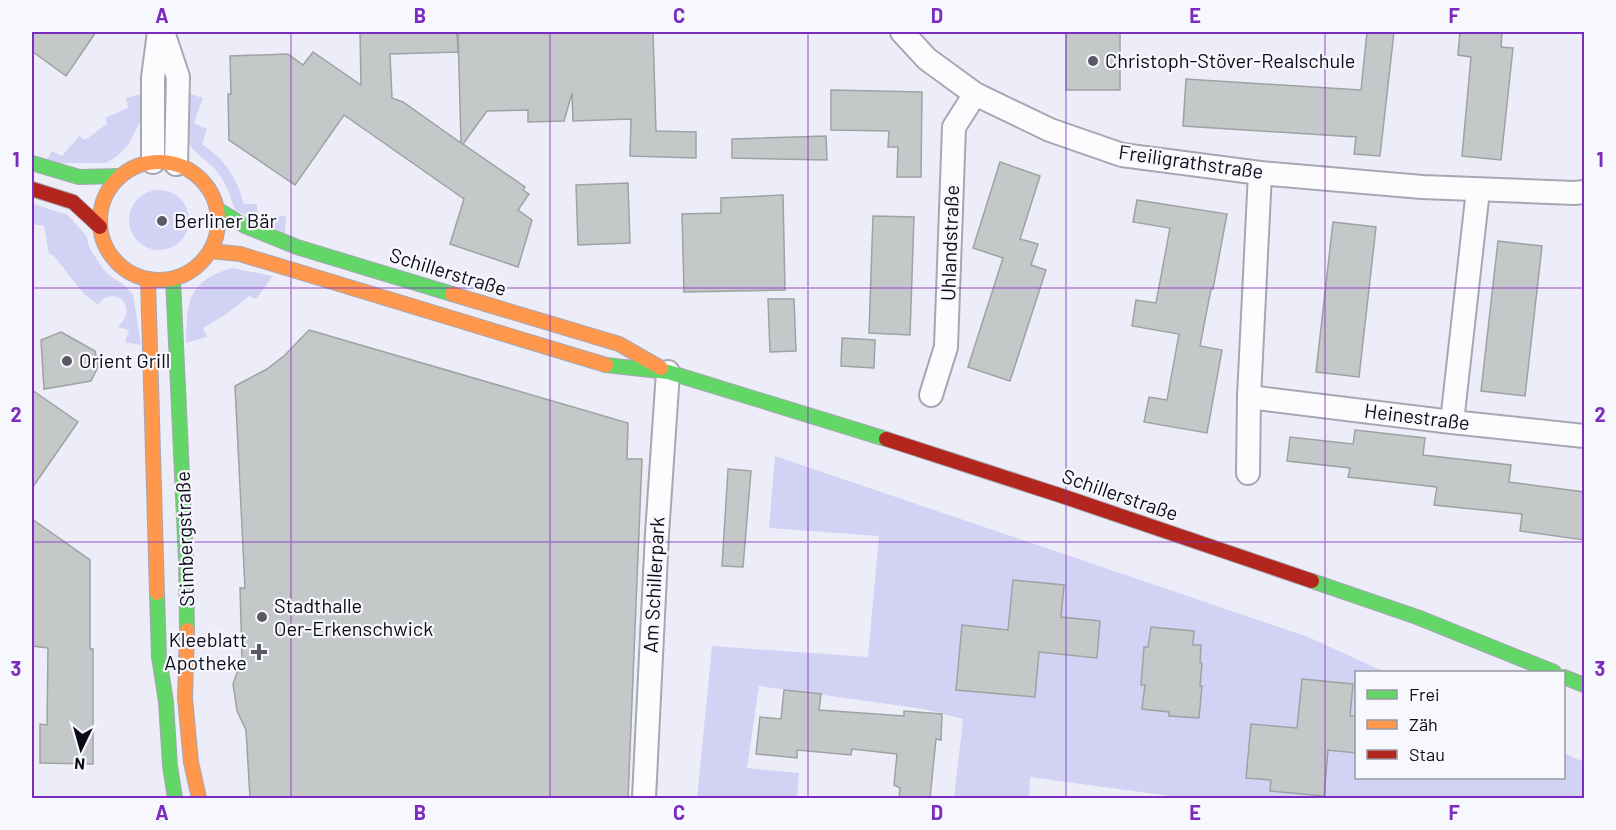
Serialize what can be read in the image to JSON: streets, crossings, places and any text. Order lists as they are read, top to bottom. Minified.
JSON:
{"streets":{"main road":["Schillerstraße","Stimbergstraße"],"street":["Freiligrathstraße","Uhlandstraße","Heinestraße","Am Schillerpark"]},"crossings":[["Freiligrathstraße","Uhlandstraße"],["Schillerstraße","Stimbergstraße"],["Schillerstraße","Am Schillerpark"]],"places":{"other":["Christoph-Stöver-Realschule","Berliner Bär","Orient Grill","Stadthalle Oer-Erkenschwick"],"health":["Kleeblatt Apotheke"]},"legend":["Frei","Zäh","Stau"],"north":"bottom","grid":{"columns":["A","B","C","D","E","F"],"rows":["1","2","3"]}}
